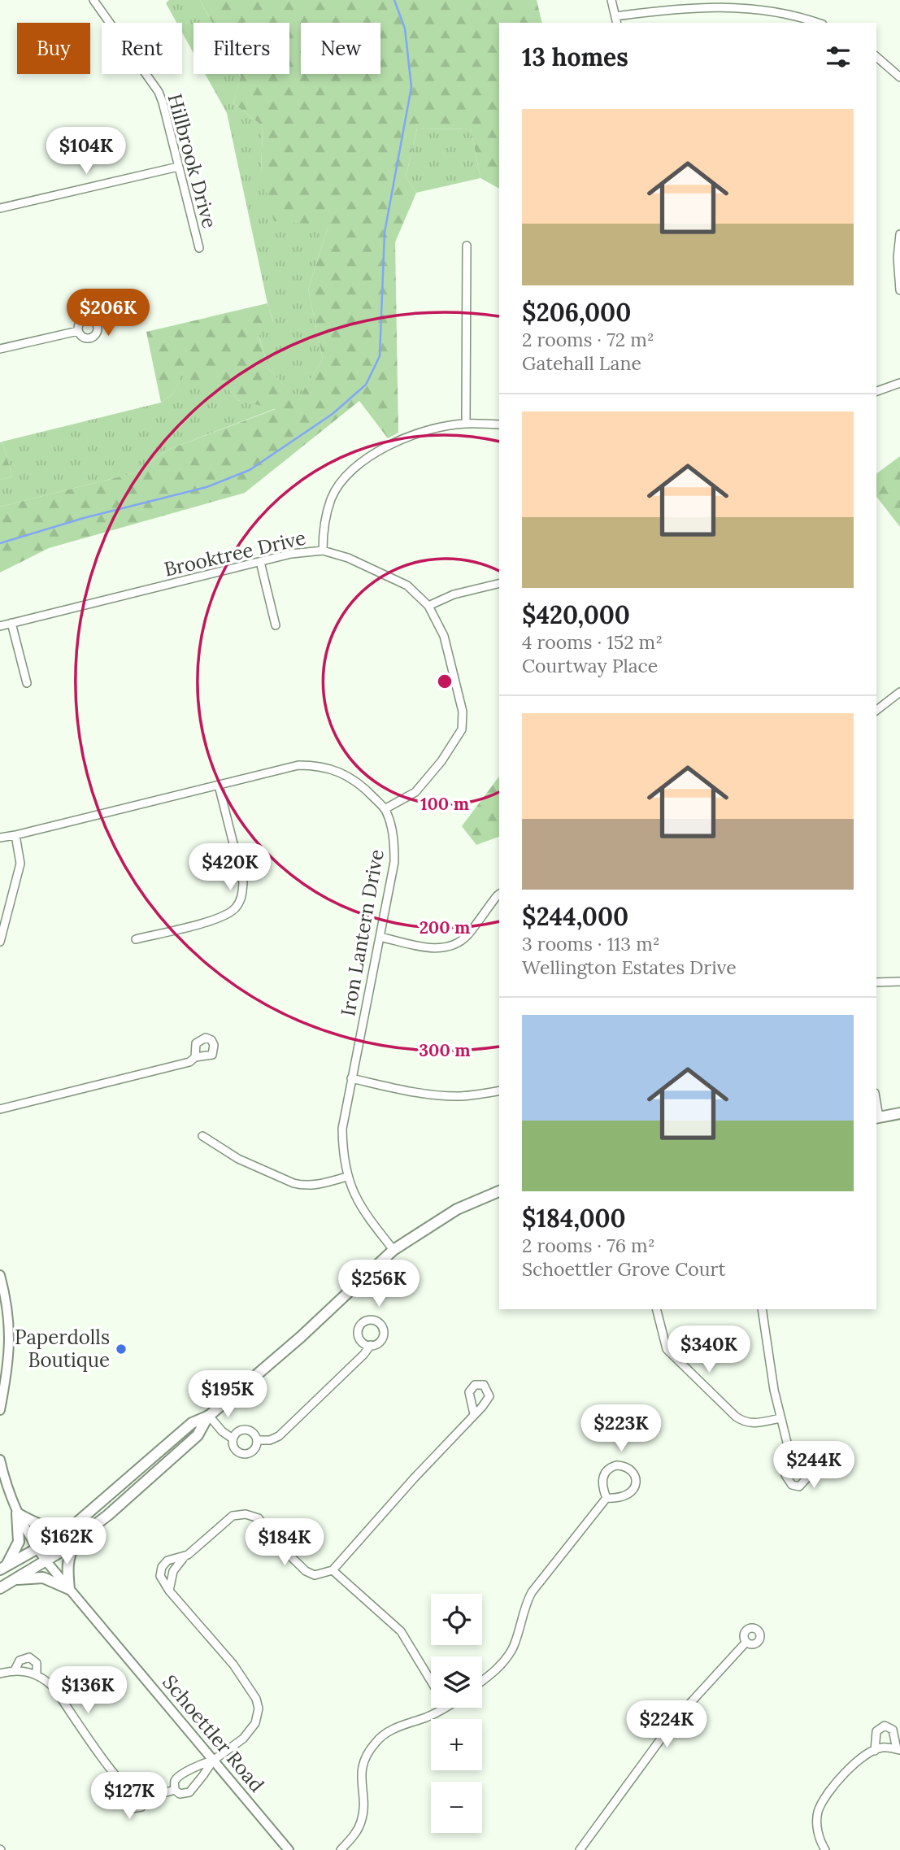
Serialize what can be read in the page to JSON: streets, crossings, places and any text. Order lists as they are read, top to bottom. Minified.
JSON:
{"streets":{"street":["Hillbrook Drive","Brooktree Drive","Iron Lantern Drive","Schoettler Road"]},"crossings":[["Brooktree Drive","Iron Lantern Drive"]],"places":["Paperdolls Boutique"],"page":{"chip":["Buy","Rent","Filters","New"],"heading":"13 homes","list":[{"name":"$206,000","note":"2 rooms · 72 m² · Gatehall Lane"},{"name":"$420,000","note":"4 rooms · 152 m² · Courtway Place"},{"name":"$244,000","note":"3 rooms · 113 m² · Wellington Estates Drive"},{"name":"$184,000","note":"2 rooms · 76 m² · Schoettler Grove Court"}],"price":["$104K","$206K","$420K","$256K","$340K","$195K","$223K","$244K","$162K","$184K","$136K","$224K","$127K"],"map_buttons":["+","−"]},"rings":["100 m","200 m","300 m"]}
